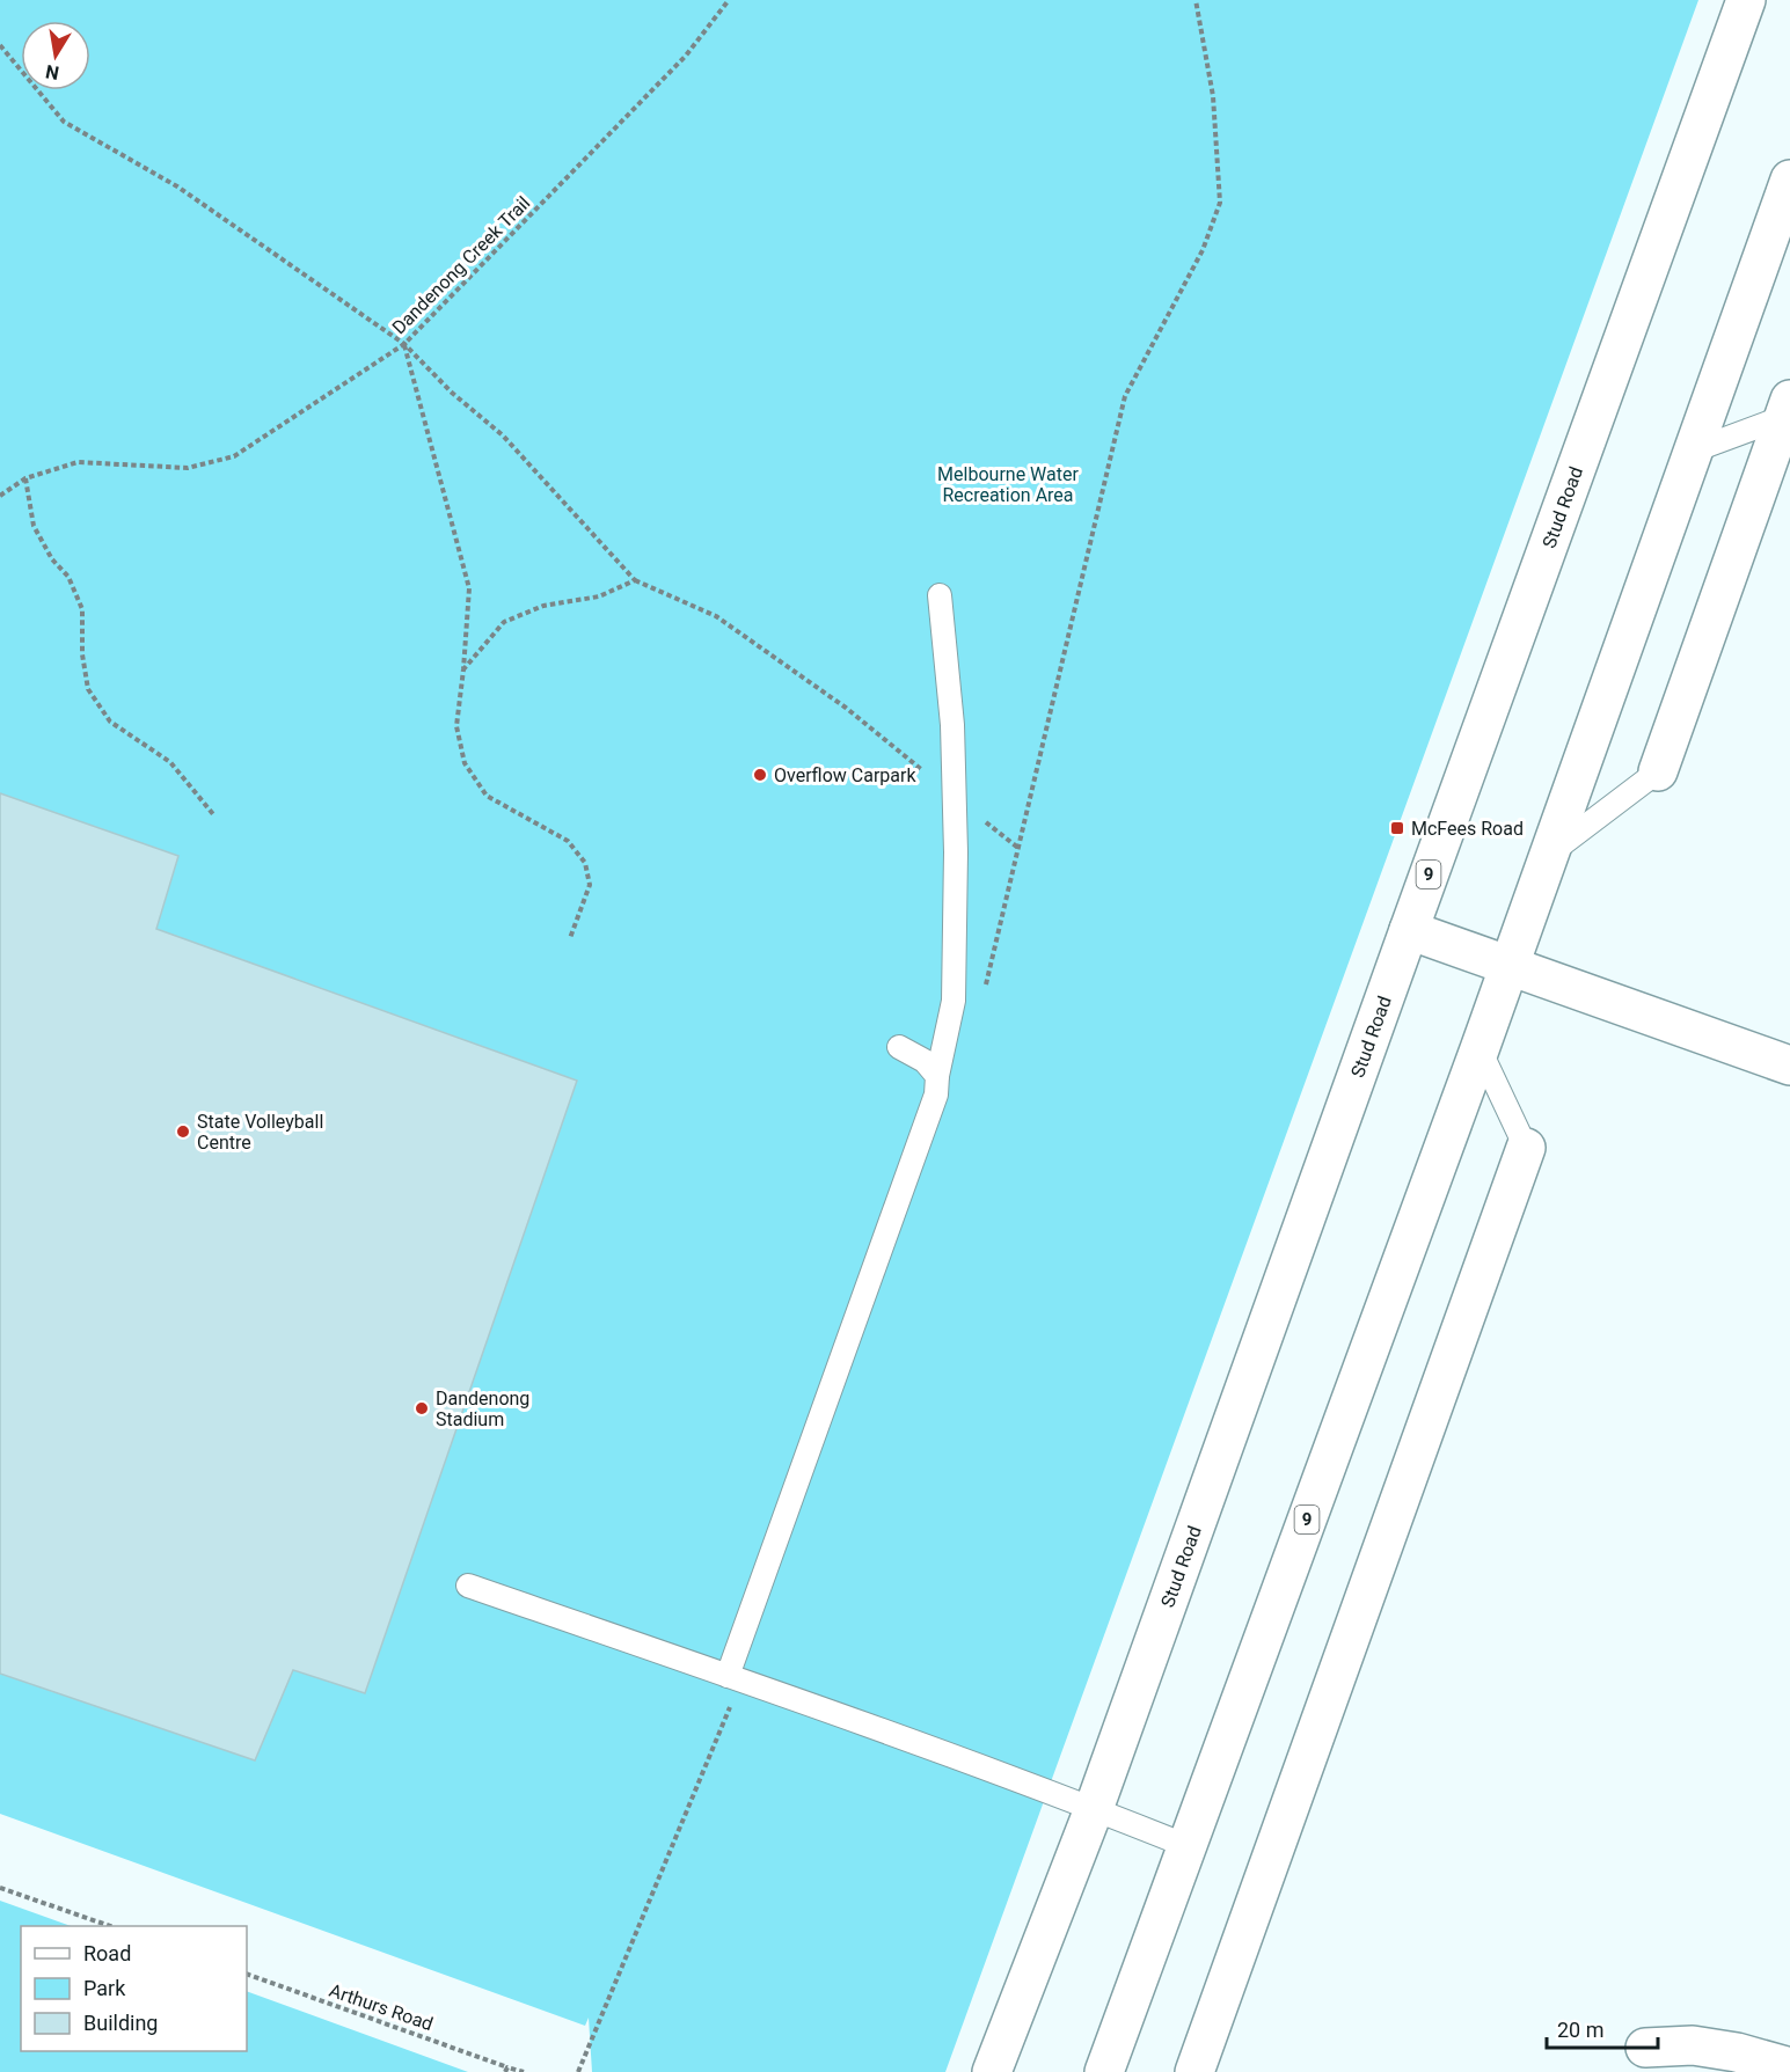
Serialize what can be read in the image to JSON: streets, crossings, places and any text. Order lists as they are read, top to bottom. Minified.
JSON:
{"streets":{"main road":["Stud Road","9"],"path":["Dandenong Creek Trail","Arthurs Road"]},"parks":["Melbourne Water Recreation Area"],"places":{"other":["Overflow Carpark","State Volleyball Centre","Dandenong Stadium"],"transit":["McFees Road"]},"legend":["Road","Park","Building"],"scale_bar":"20 m","north":"bottom"}
